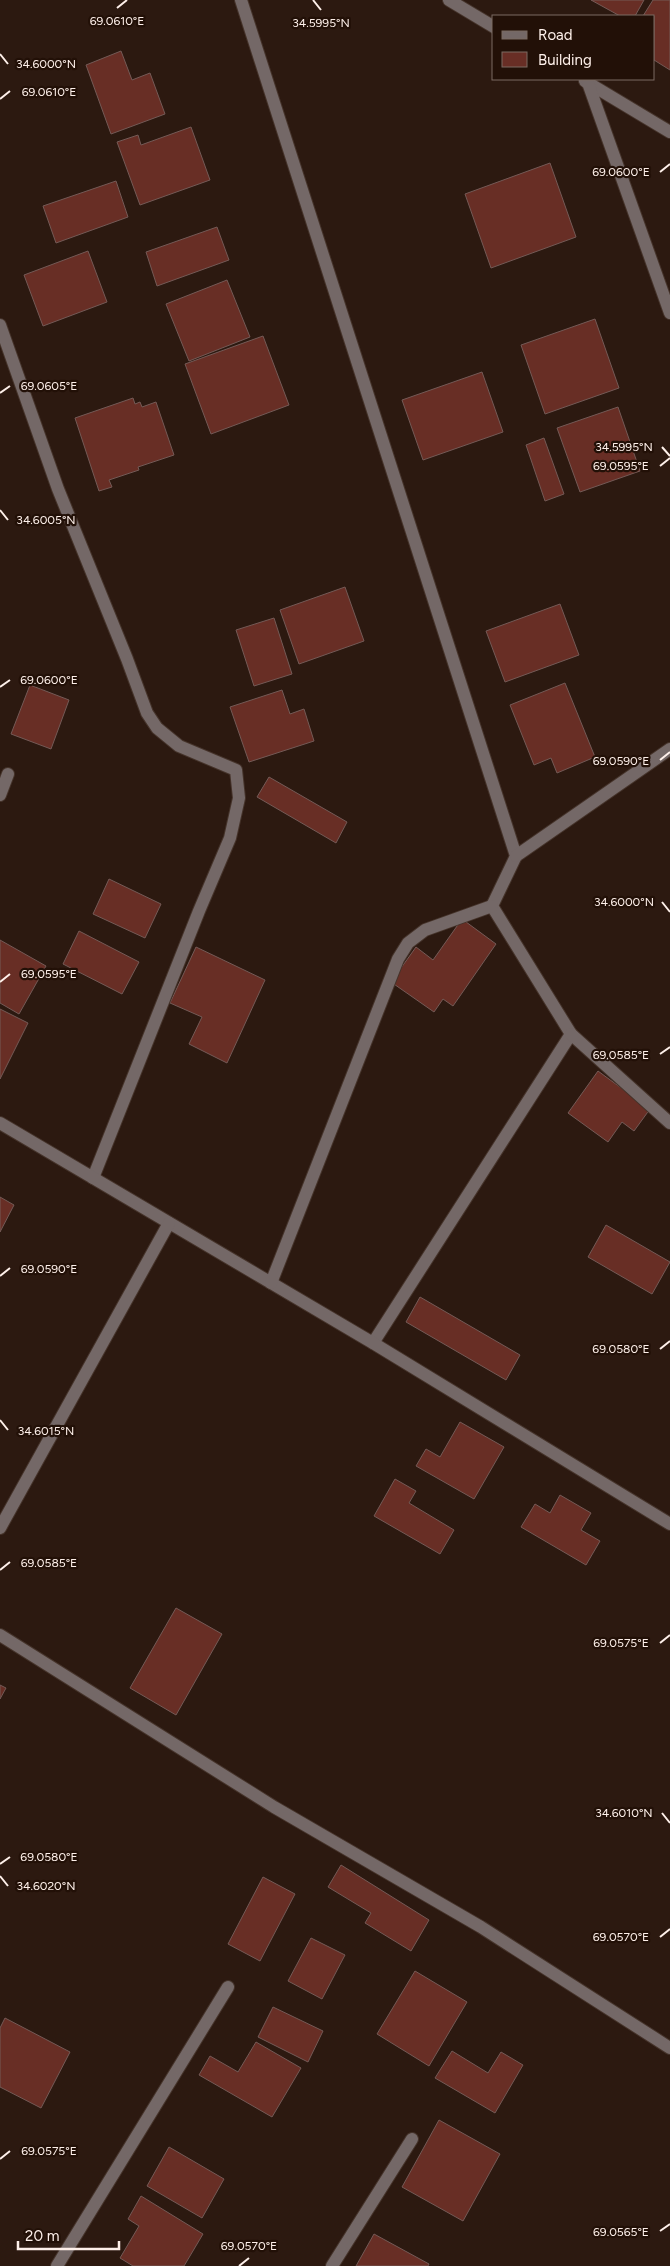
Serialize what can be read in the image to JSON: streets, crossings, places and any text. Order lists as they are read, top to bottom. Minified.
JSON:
{"legend":["Road","Building"],"scale_bar":"20 m","coordinates":["69.0610°E","34.5995°N","34.6000°N","69.0600°E","69.0605°E","69.0595°E","34.6005°N","69.0590°E","69.0585°E","69.0580°E","34.6015°N","69.0575°E","34.6010°N","34.6020°N","69.0570°E","69.0565°E"]}
